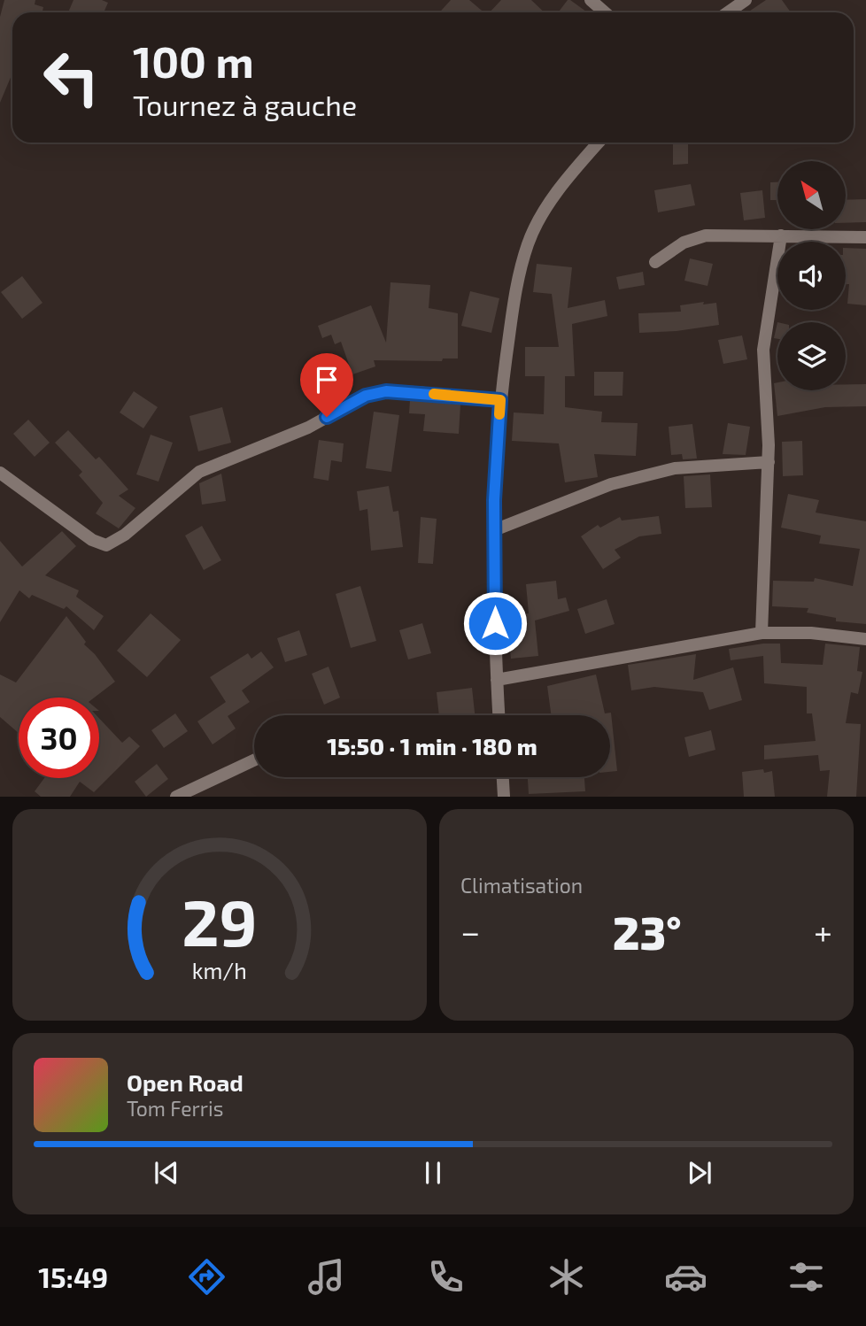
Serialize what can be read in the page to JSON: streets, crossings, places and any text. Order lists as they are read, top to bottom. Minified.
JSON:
{"north":"top left","page":{"turn":["100 m","Tournez à gauche"],"limit":"30","trip":"15:50 · 1 min · 180 m","tile":"Climatisation","heat":["−","23°","+"],"song":["Open Road","Tom Ferris"],"tabs":"15:49","gauge":["29","km/h"]}}
